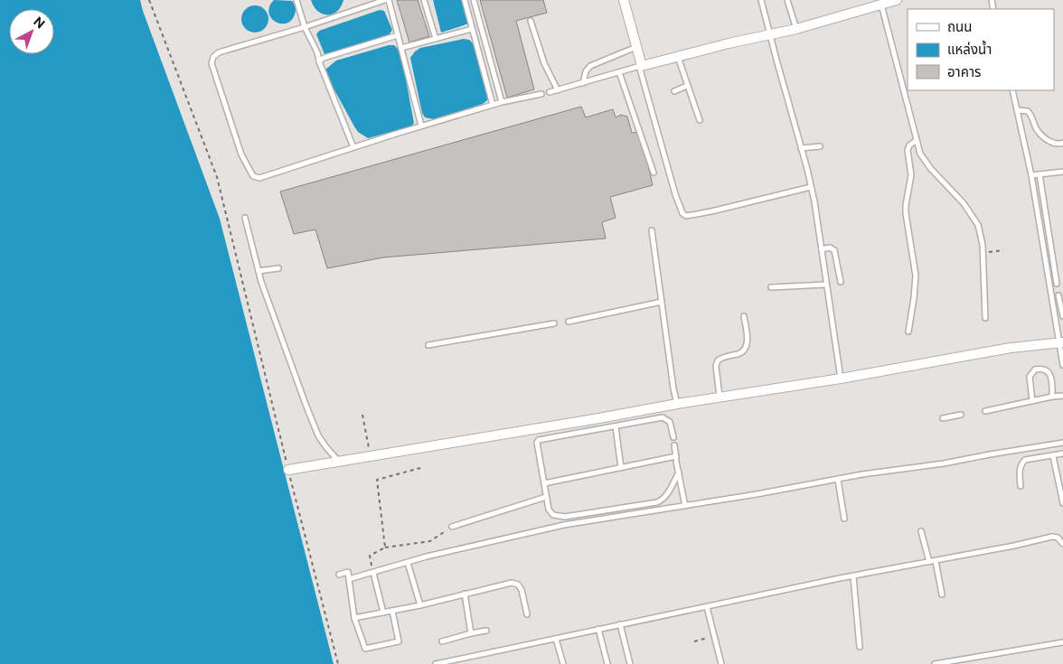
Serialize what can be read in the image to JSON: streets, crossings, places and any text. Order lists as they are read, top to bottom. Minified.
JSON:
{"legend":["ถนน","แหล่งน้ำ","อาคาร"],"north":"top right"}
